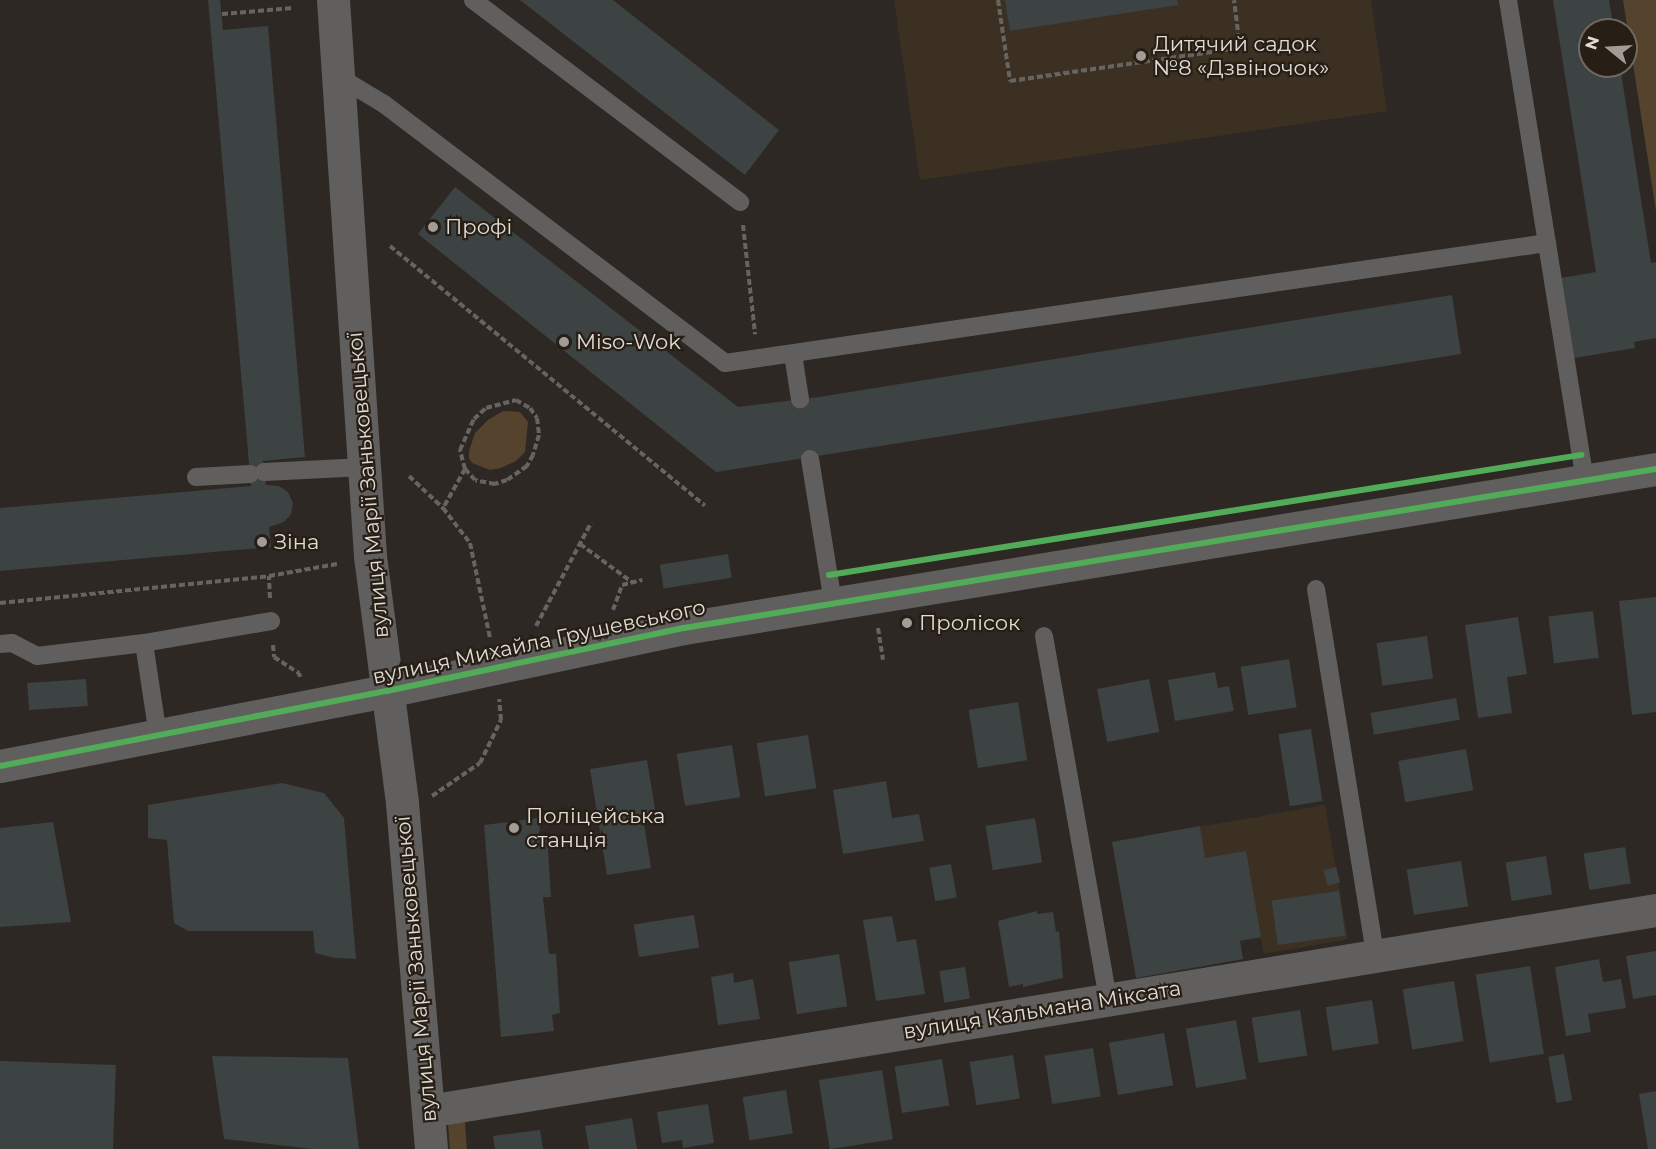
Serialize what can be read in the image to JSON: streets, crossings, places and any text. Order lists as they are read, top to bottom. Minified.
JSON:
{"streets":{"street":["вулиця Марії Заньковецької","вулиця Михайла Грушевського","вулиця Кальмана Міксата"]},"crossings":[["вулиця Марії Заньковецької","вулиця Михайла Грушевського"],["вулиця Марії Заньковецької","вулиця Кальмана Міксата"]],"places":["Дитячий садок №8 «Дзвіночок»","Профі","Miso-Wok","Зіна","Пролісок","Поліцейська станція"],"north":"left"}
